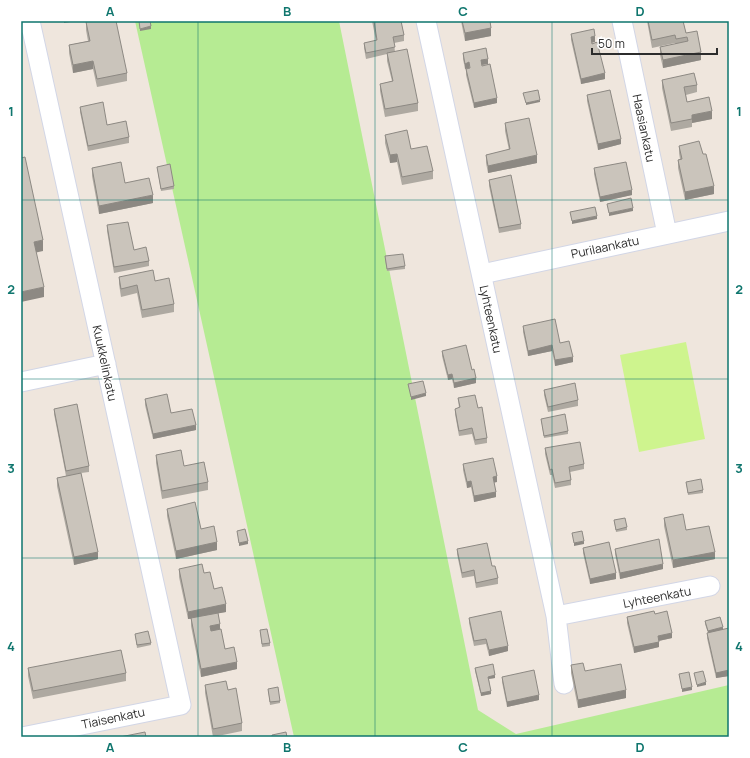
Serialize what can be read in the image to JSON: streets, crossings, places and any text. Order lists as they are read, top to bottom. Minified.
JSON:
{"streets":{"street":["Haasiankatu","Purilaankatu","Lyhteenkatu","Kuukkelinkatu","Tiaisenkatu"]},"crossings":[["Haasiankatu","Purilaankatu"],["Purilaankatu","Lyhteenkatu"],["Kuukkelinkatu","Tiaisenkatu"]],"scale_bar":"50 m","grid":{"columns":["A","B","C","D"],"rows":["1","2","3","4"]}}
